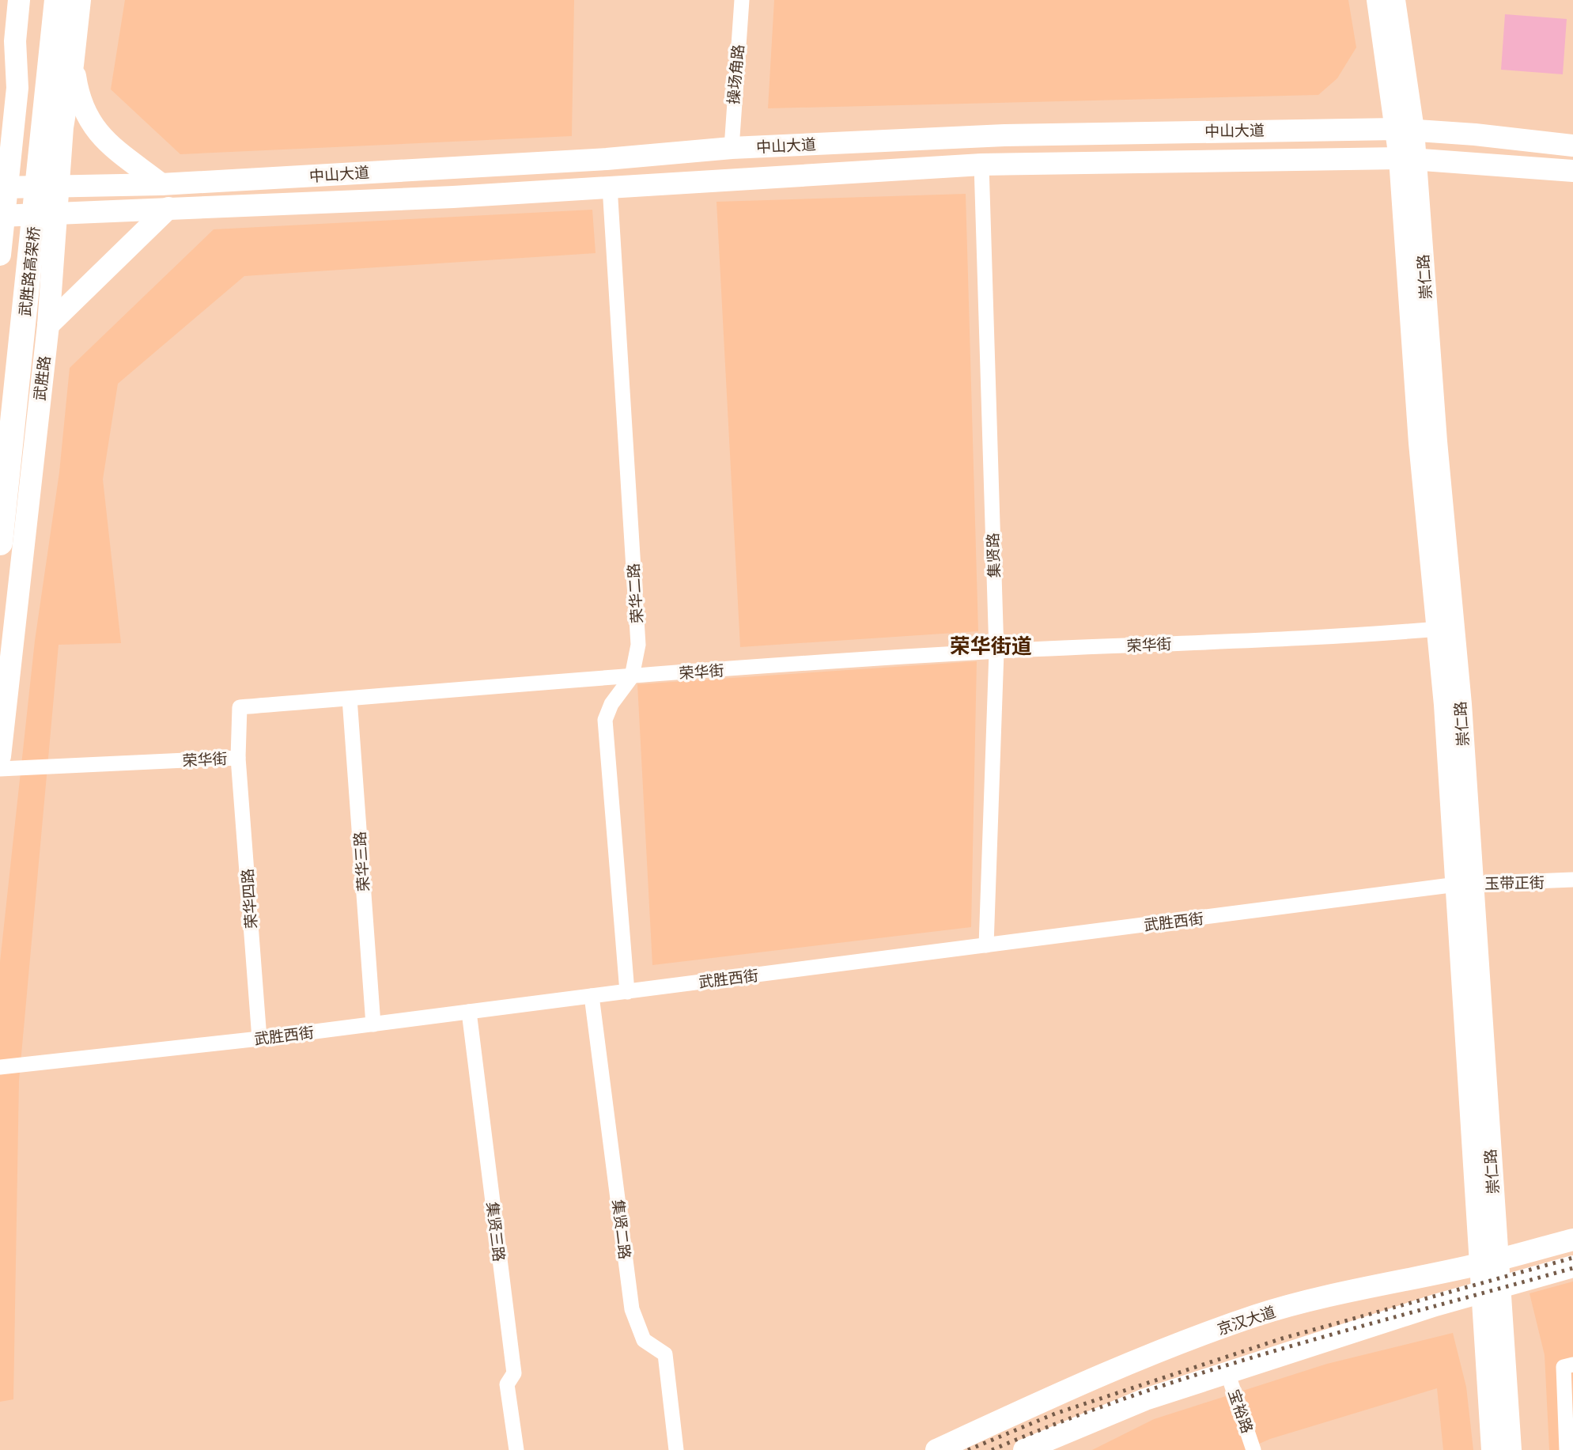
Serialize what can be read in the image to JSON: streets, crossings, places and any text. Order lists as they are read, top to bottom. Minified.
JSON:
{"streets":{"main road":["中山大道","武胜路高架桥","崇仁路","武胜路","京汉大道"],"street":["操场角路","集贤路","荣华二路","荣华街","荣华三路","玉带正街","荣华四路","武胜西街","集贤二路","集贤三路","宝裕路"]},"crossings":[["操场角路","中山大道"],["中山大道","崇仁路"],["中山大道","武胜路"],["中山大道","集贤路"],["中山大道","荣华二路"],["崇仁路","荣华街"],["崇仁路","玉带正街"],["崇仁路","武胜西街"],["崇仁路","京汉大道"],["集贤路","荣华街"],["集贤路","武胜西街"],["荣华二路","荣华街"],["荣华二路","武胜西街"],["荣华街","荣华三路"],["荣华街","荣华四路"],["荣华三路","武胜西街"],["玉带正街","武胜西街"],["荣华四路","武胜西街"],["武胜西街","集贤二路"],["武胜西街","集贤三路"]],"districts":["荣华街道"]}
